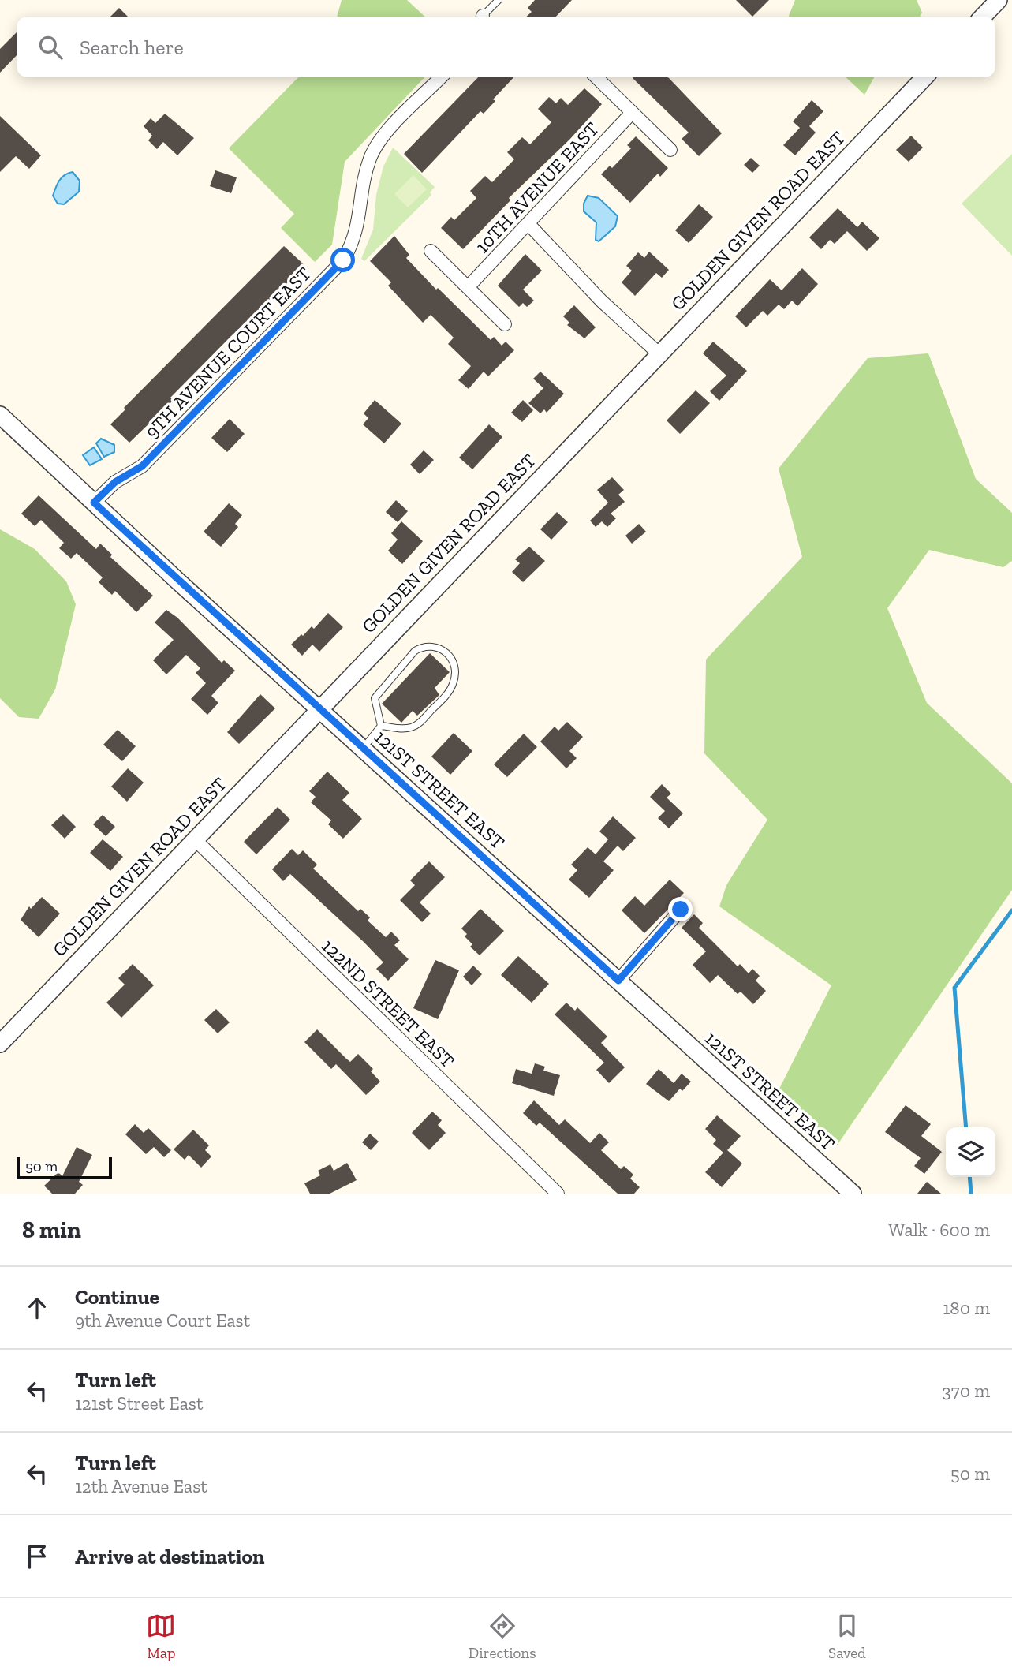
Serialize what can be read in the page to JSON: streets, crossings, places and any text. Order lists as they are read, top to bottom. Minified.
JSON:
{"streets":{"street":["10TH AVENUE EAST","GOLDEN GIVEN ROAD EAST","9TH AVENUE COURT EAST","121ST STREET EAST","122ND STREET EAST"]},"crossings":[["GOLDEN GIVEN ROAD EAST","121ST STREET EAST"],["GOLDEN GIVEN ROAD EAST","122ND STREET EAST"],["9TH AVENUE COURT EAST","121ST STREET EAST"]],"scale_bar":"50 m","page":{"search":"Search here","scale":"50 m","heading":["8 min","Walk · 600 m"],"list":[["Continue","9th Avenue Court East","180 m"],["Turn left","121st Street East","370 m"],["Turn left","12th Avenue East","50 m"],"Arrive at destination"],"nav":["Map","Directions","Saved"]}}
